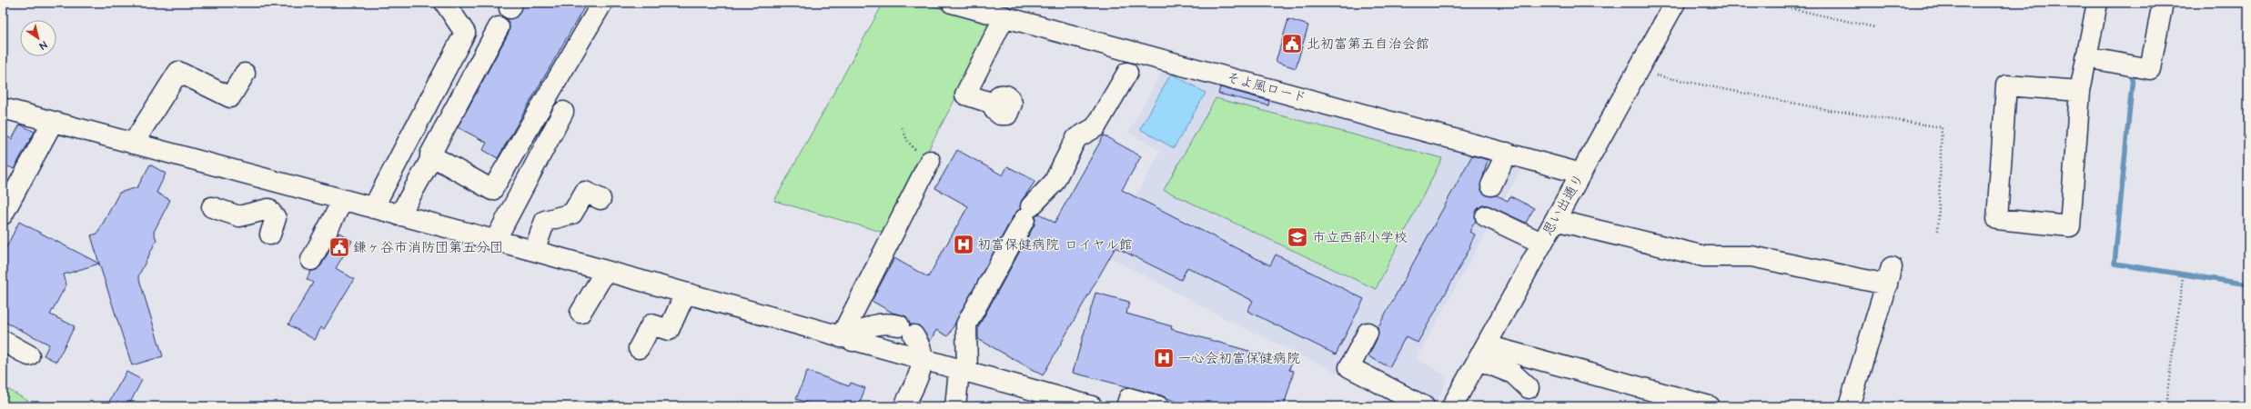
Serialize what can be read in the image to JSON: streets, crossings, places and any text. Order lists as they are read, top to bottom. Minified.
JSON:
{"streets":{"street":["そよ風ロード","思い出通り"]},"crossings":[["そよ風ロード","思い出通り"]],"places":{"public building":["北初富第五自治会館","鎌ヶ谷市消防団第五分団"],"school or university":["市立西部小学校"],"hospital":["初富保健病院 ロイヤル館","一心会初富保健病院"]},"north":"bottom right"}
